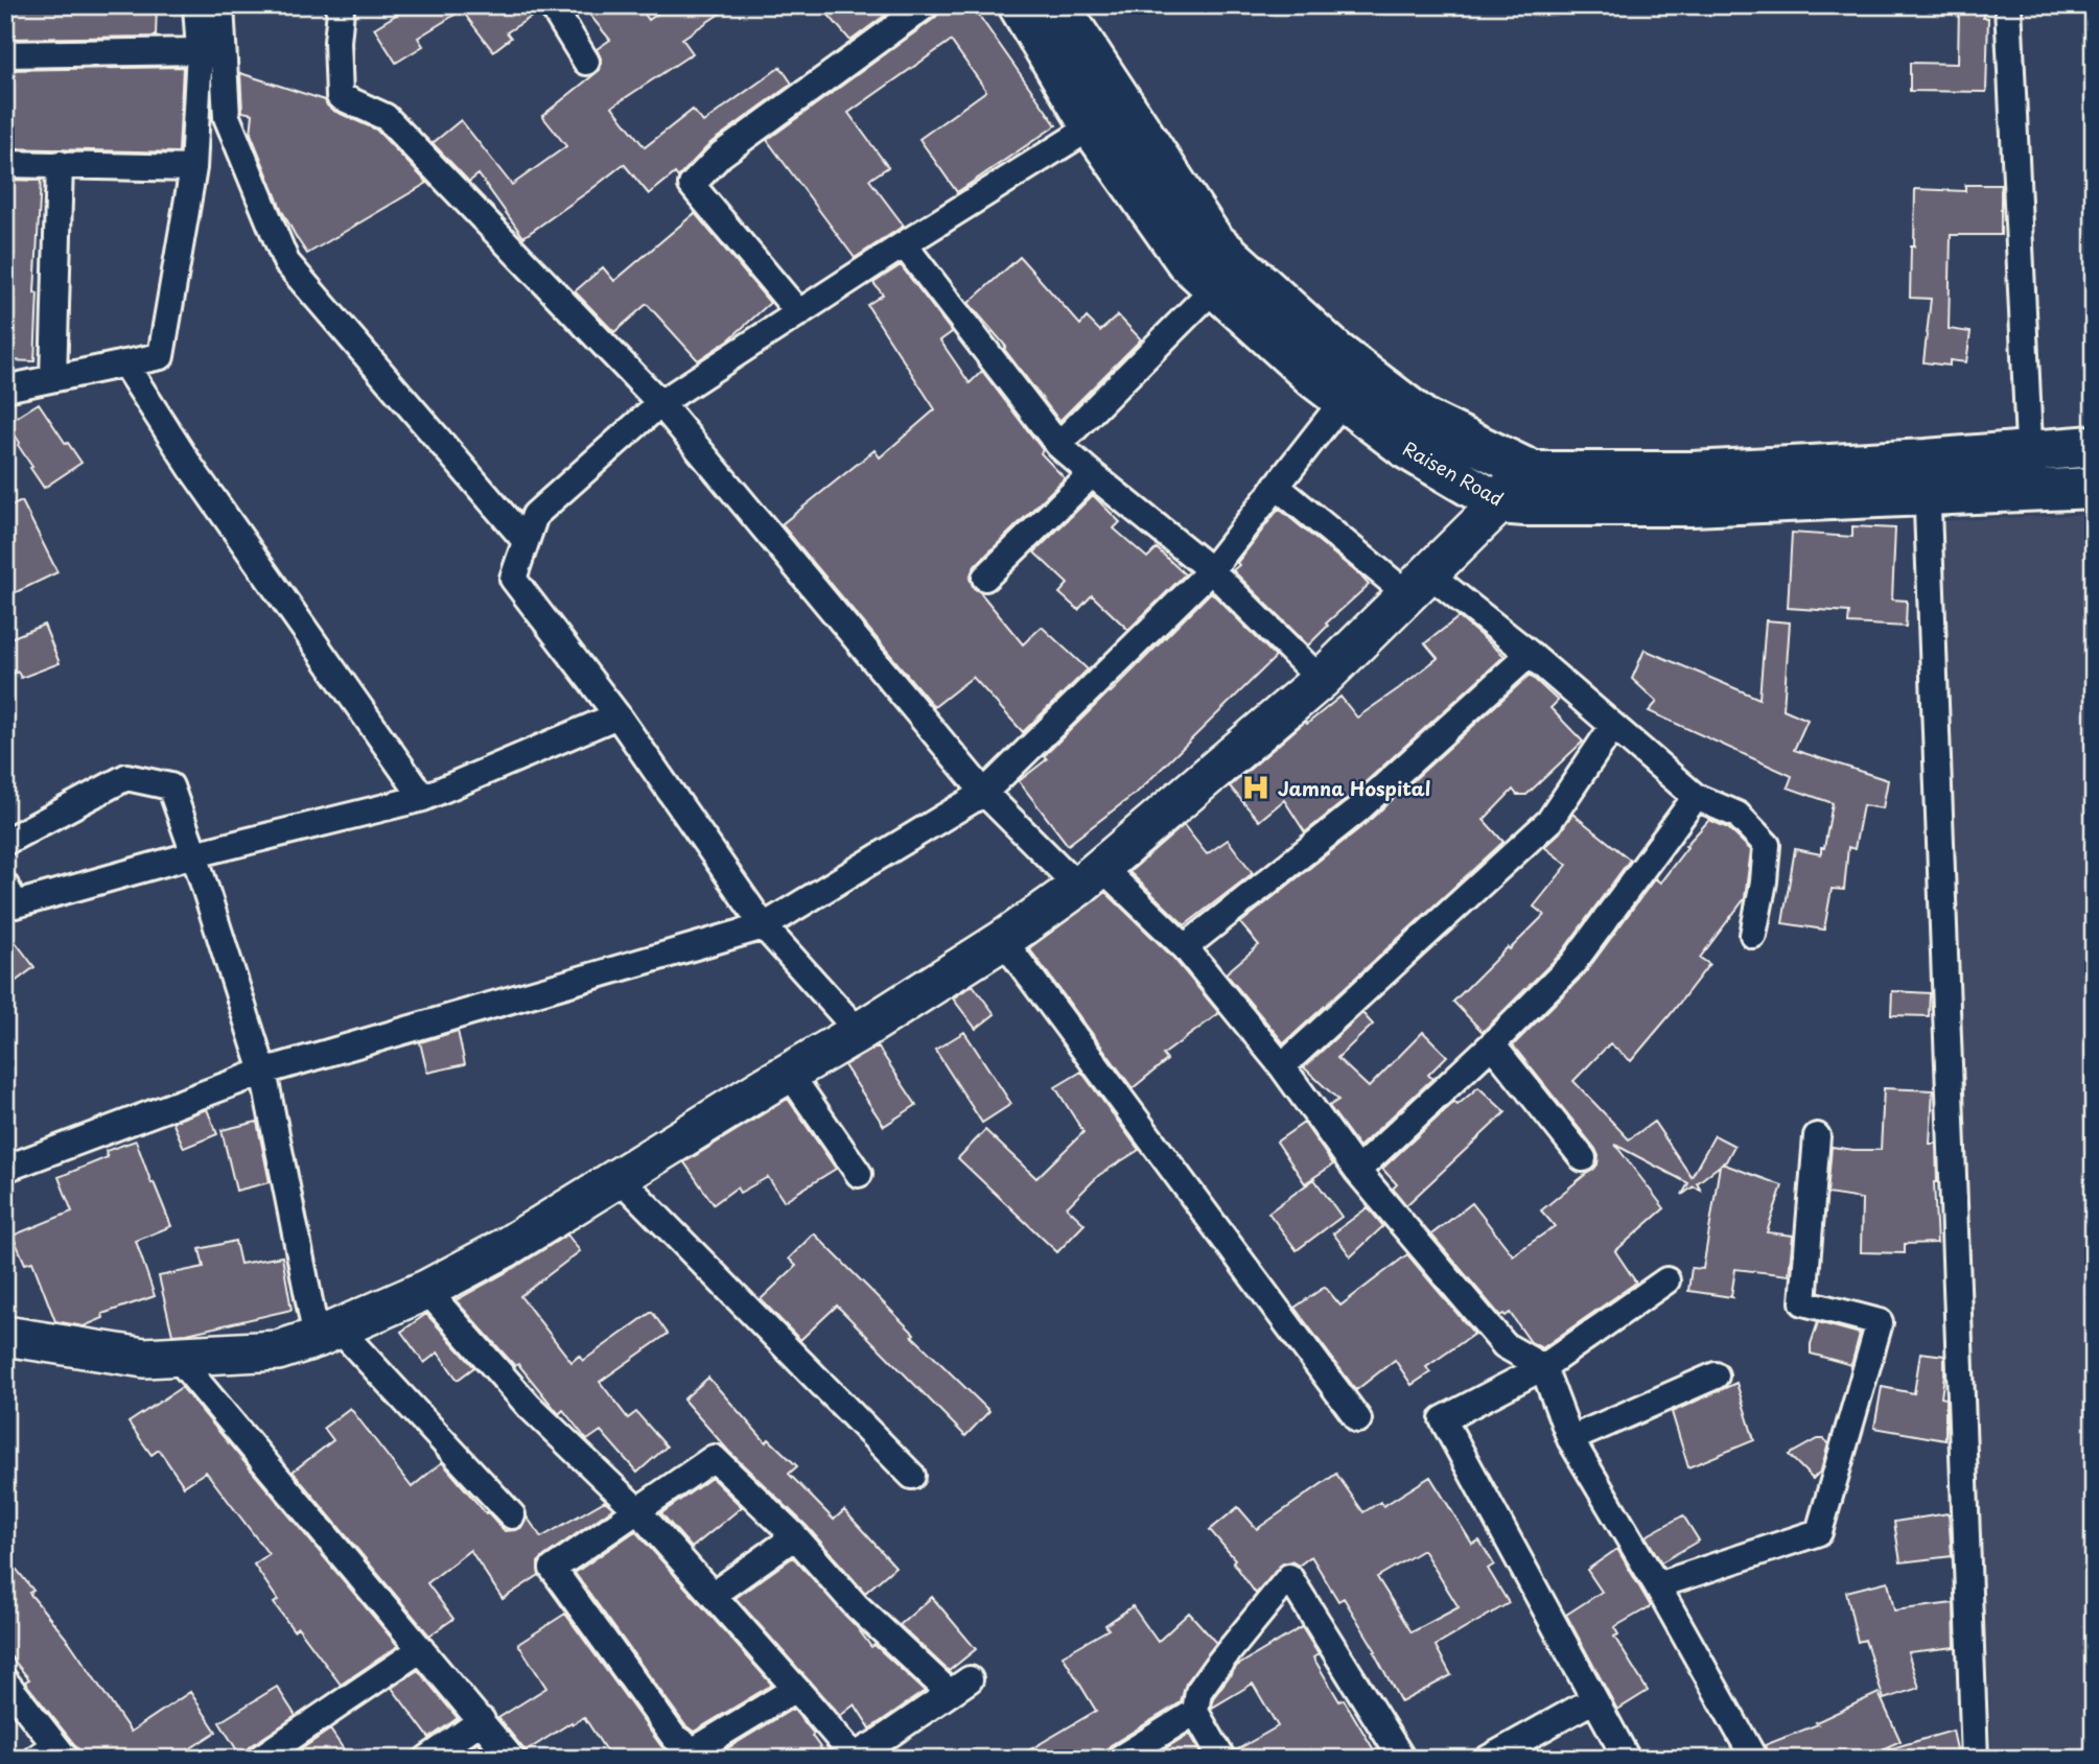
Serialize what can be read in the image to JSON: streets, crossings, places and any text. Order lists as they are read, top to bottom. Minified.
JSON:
{"streets":{"main road":["Raisen Road"]},"places":{"hospital":["Jamna Hospital"]}}
